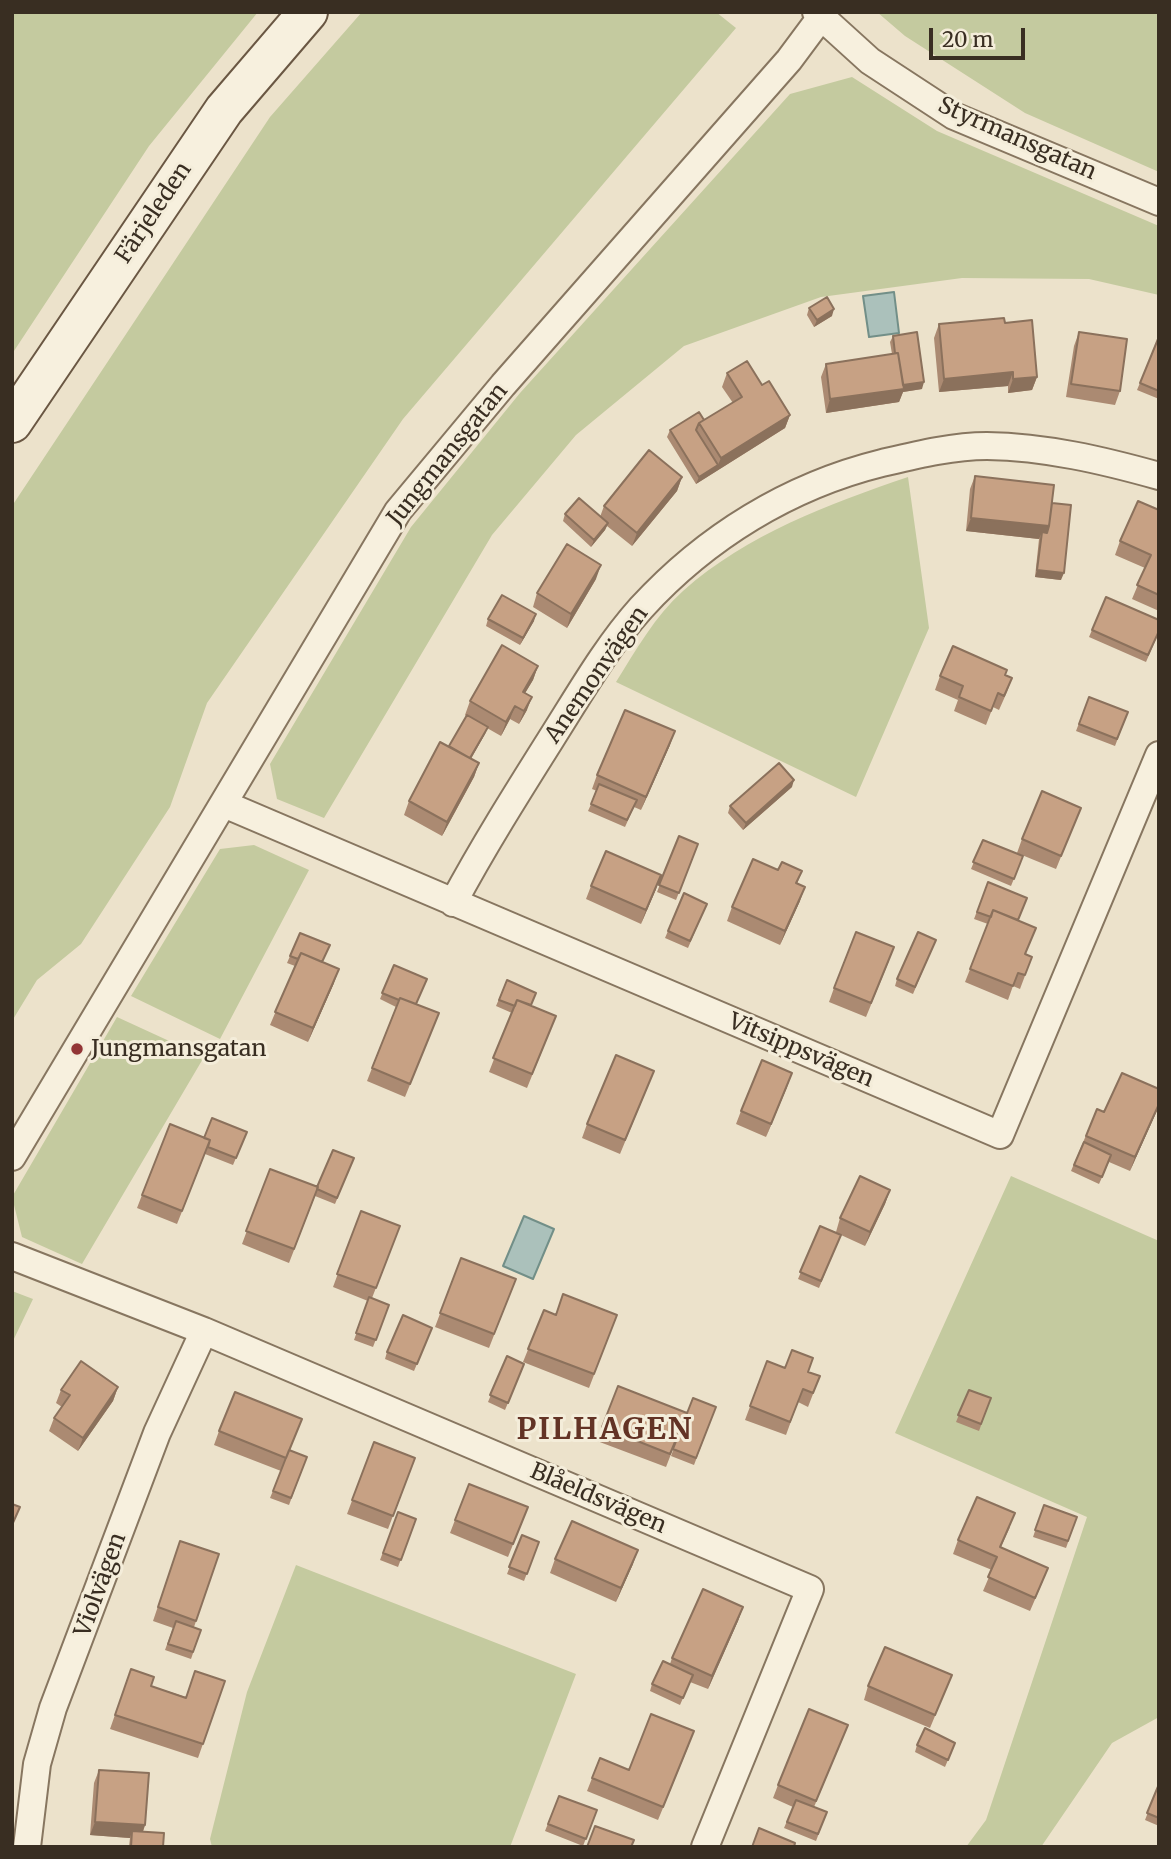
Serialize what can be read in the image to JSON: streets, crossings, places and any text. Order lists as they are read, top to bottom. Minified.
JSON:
{"streets":{"main road":["Färjeleden"],"street":["Styrmansgatan","Jungmansgatan","Anemonvägen","Vitsippsvägen","Blåeldsvägen","Violvägen"]},"crossings":[["Styrmansgatan","Jungmansgatan"],["Jungmansgatan","Vitsippsvägen"],["Anemonvägen","Vitsippsvägen"],["Blåeldsvägen","Violvägen"]],"districts":["PILHAGEN"],"places":["Jungmansgatan"],"scale_bar":"20 m"}
